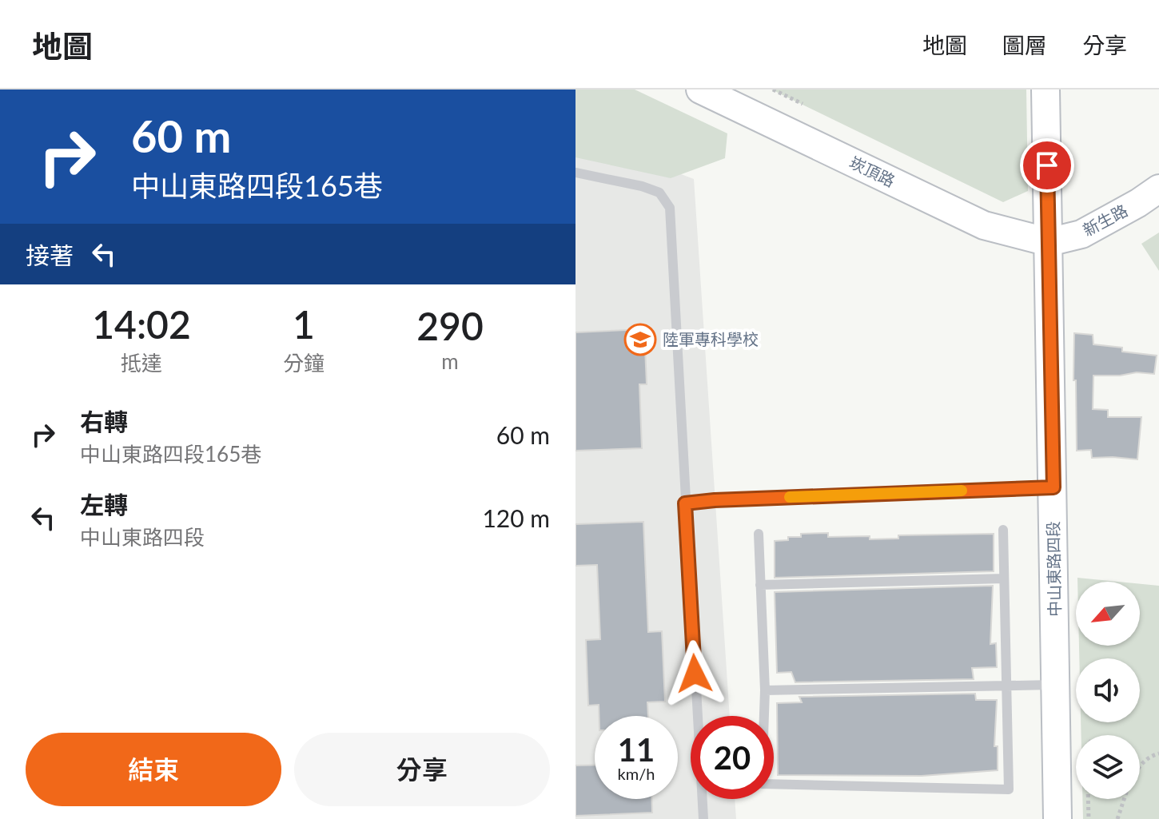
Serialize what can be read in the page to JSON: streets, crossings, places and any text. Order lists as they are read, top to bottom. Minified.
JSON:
{"streets":{"main road":["崁頂路","新生路","中山東路四段"]},"crossings":[["崁頂路","新生路"],["崁頂路","中山東路四段"],["新生路","中山東路四段"]],"places":{"school or university":["陸軍專科學校"]},"north":"bottom left","page":{"header":"地圖","nav":["地圖","圖層","分享"],"turn":["60 m","中山東路四段165巷"],"then":"接著","eta":["14:02","抵達","1","分鐘","290","m"],"list":[{"name":"右轉","note":"中山東路四段165巷","value":"60 m"},{"name":"左轉","note":"中山東路四段","value":"120 m"}],"speed":"11 km/h","limit":"20","buttons":["結束","分享"]}}
